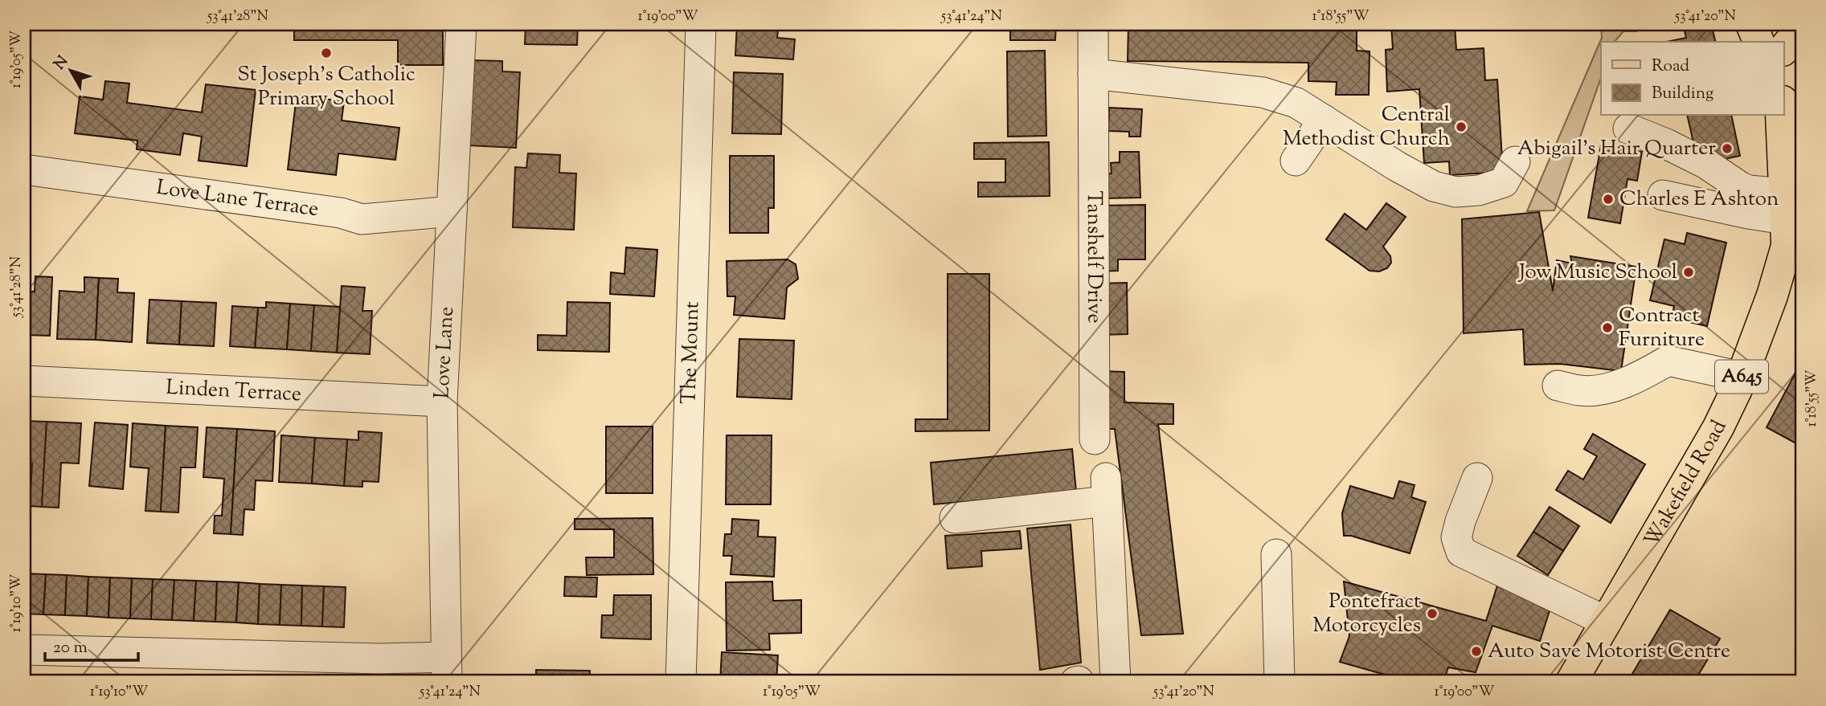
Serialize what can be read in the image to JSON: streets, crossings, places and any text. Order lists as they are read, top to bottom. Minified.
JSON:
{"streets":{"main road":["A645","Wakefield Road"],"street":["Love Lane Terrace","Tanshelf Drive","Love Lane","The Mount","Linden Terrace"]},"crossings":[["Love Lane Terrace","Love Lane"],["Love Lane","Linden Terrace"]],"places":["St Joseph's Catholic Primary School","Central Methodist Church","Abigail’s Hair Quarter","Charles E Ashton","Jow Music School","Contract Furniture","Pontefract Motorcycles","Auto Save Motorist Centre"],"legend":["Road","Building"],"scale_bar":"20 m","north":"top left","coordinates":["53°41'28\"N","1°19'00\"W","53°41'24\"N","1°18'55\"W","53°41'20\"N","1°19'05\"W","1°19'10\"W"]}
